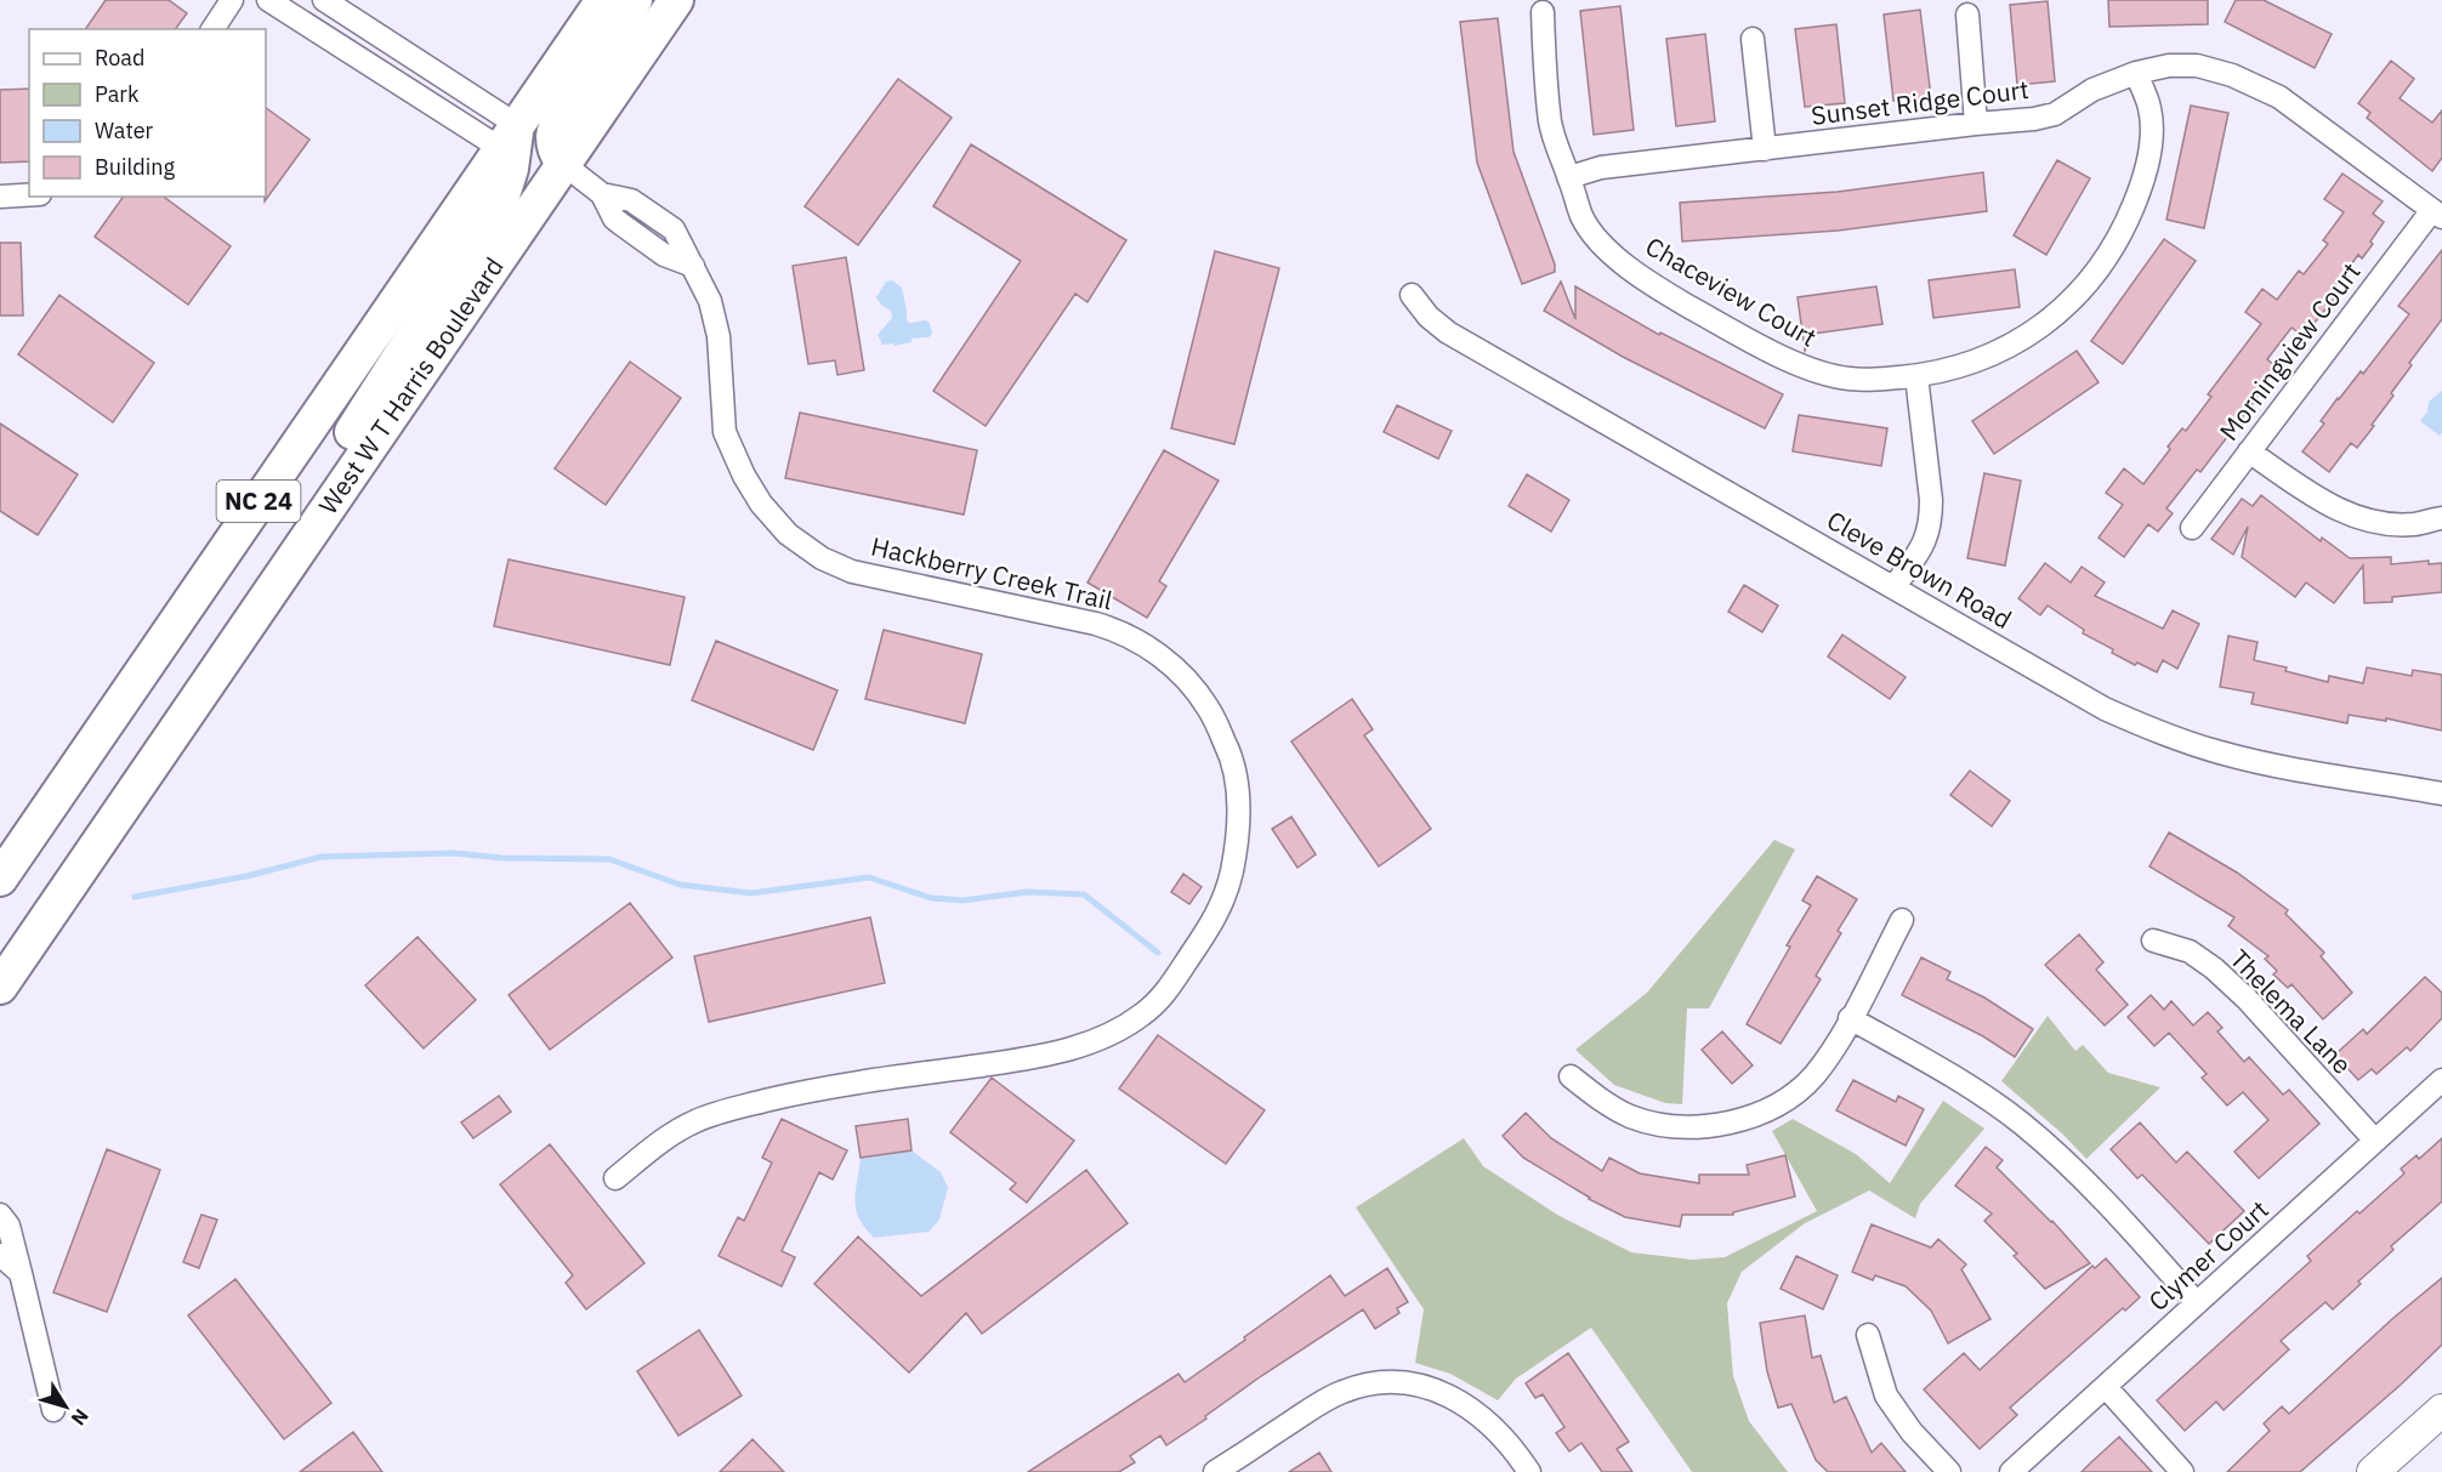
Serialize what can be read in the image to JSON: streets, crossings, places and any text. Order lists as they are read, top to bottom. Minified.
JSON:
{"streets":{"main road":["West W T Harris Boulevard","NC 24"],"street":["Sunset Ridge Court","Chaceview Court","Morningview Court","Cleve Brown Road","Hackberry Creek Trail","Thelema Lane","Clymer Court"]},"crossings":[["Sunset Ridge Court","Chaceview Court"],["Sunset Ridge Court","Morningview Court"],["West W T Harris Boulevard","Hackberry Creek Trail"],["Thelema Lane","Clymer Court"]],"legend":["Road","Park","Water","Building"],"north":"bottom right"}
